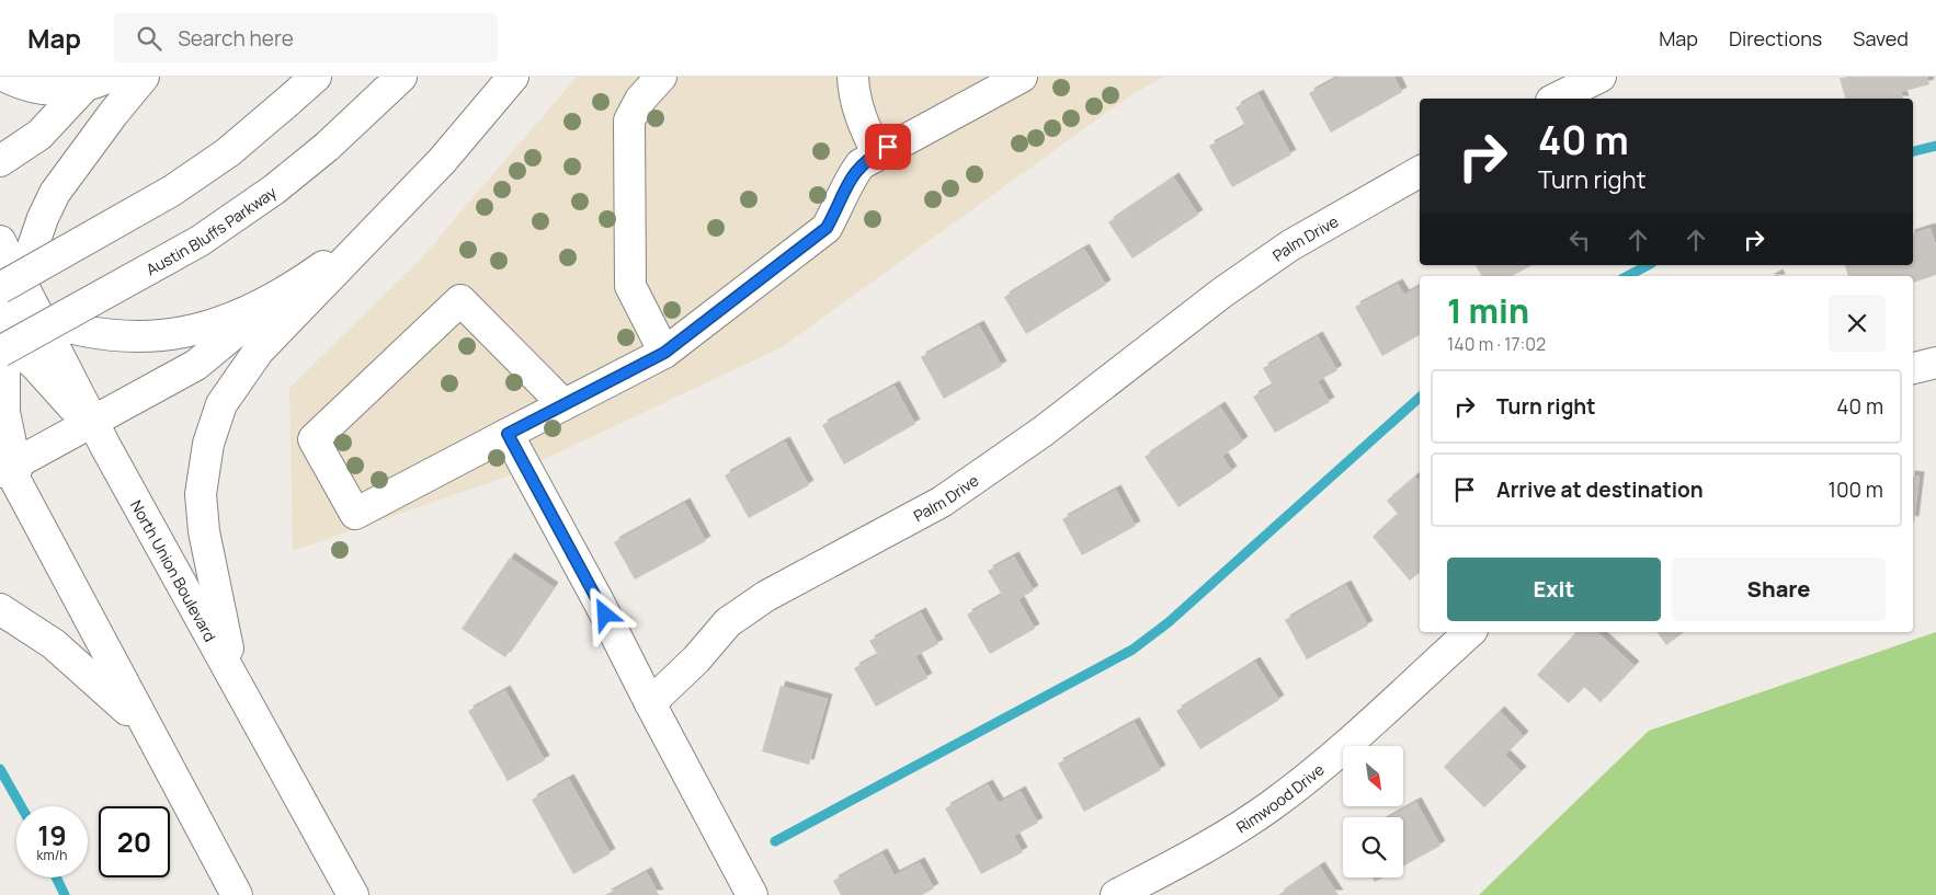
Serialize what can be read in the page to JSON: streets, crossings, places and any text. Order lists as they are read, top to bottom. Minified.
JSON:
{"streets":{"main road":["Austin Bluffs Parkway","Palm Drive","North Union Boulevard","Rimwood Drive"]},"north":"bottom right","page":{"header":"Map","search":"Search here","nav":["Map","Directions","Saved"],"turn":["40 m","Turn right"],"heading":["1 min","140 m · 17:02"],"list":[{"name":"Turn right","value":"40 m"},{"name":"Arrive at destination","value":"100 m"}],"buttons":["Exit","Share"],"speed":"19 km/h","limit":"20"}}
